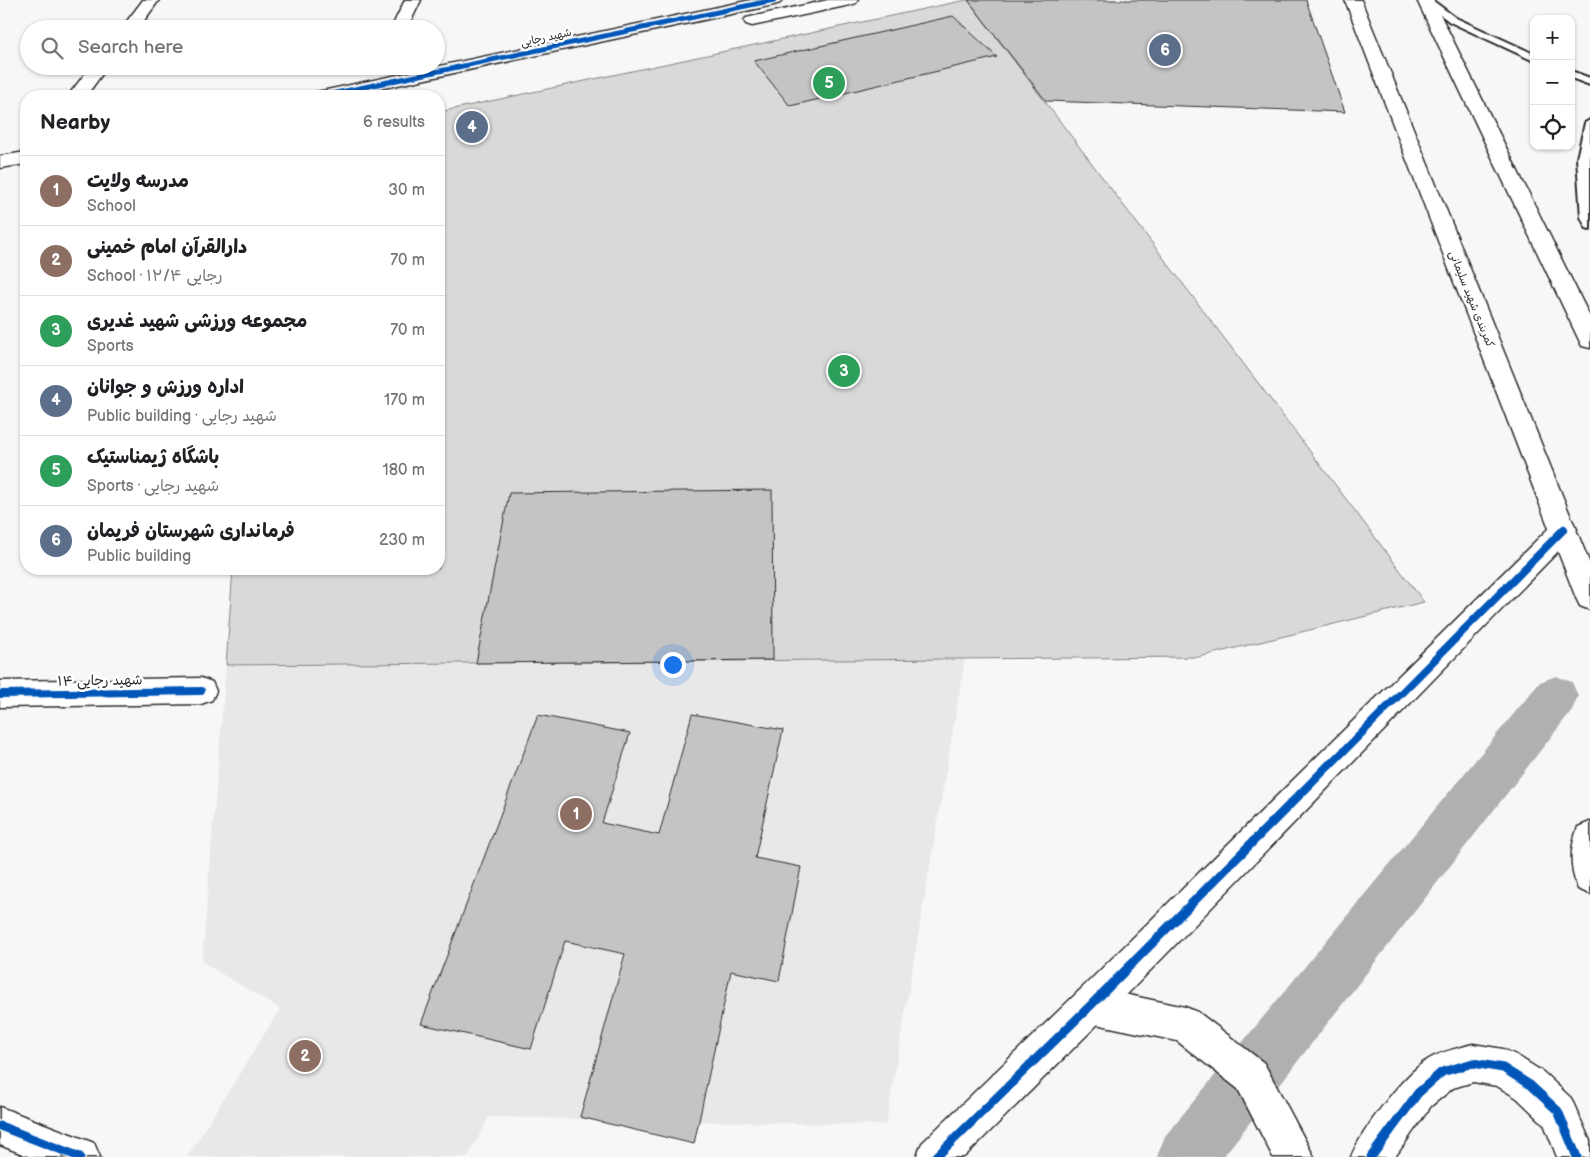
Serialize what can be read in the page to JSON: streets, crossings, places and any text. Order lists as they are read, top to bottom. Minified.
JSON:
{"streets":{"main road":["شهید رجایی","کمربندی شهید سلیمانی","شهید رجایی ۱۴"]},"page":{"map_buttons":["+","−"],"search":"Search here","pins":["6","5","4","3","1","2"],"heading":["Nearby","6 results"],"list":[{"mark":"1","name":"مدرسه ولایت","note":"School","value":"30 m"},{"mark":"2","name":"دارالقرآن امام خمینی","note":"School · رجایی ۱۲/۴","value":"70 m"},{"mark":"3","name":"مجموعه ورزشی شهید غدیری","note":"Sports","value":"70 m"},{"mark":"4","name":"اداره ورزش و جوانان","note":"Public building · شهید رجایی","value":"170 m"},{"mark":"5","name":"باشگاه ژیمناستیک","note":"Sports · شهید رجایی","value":"180 m"},{"mark":"6","name":"فرمانداری شهرستان فریمان","note":"Public building","value":"230 m"}]}}
